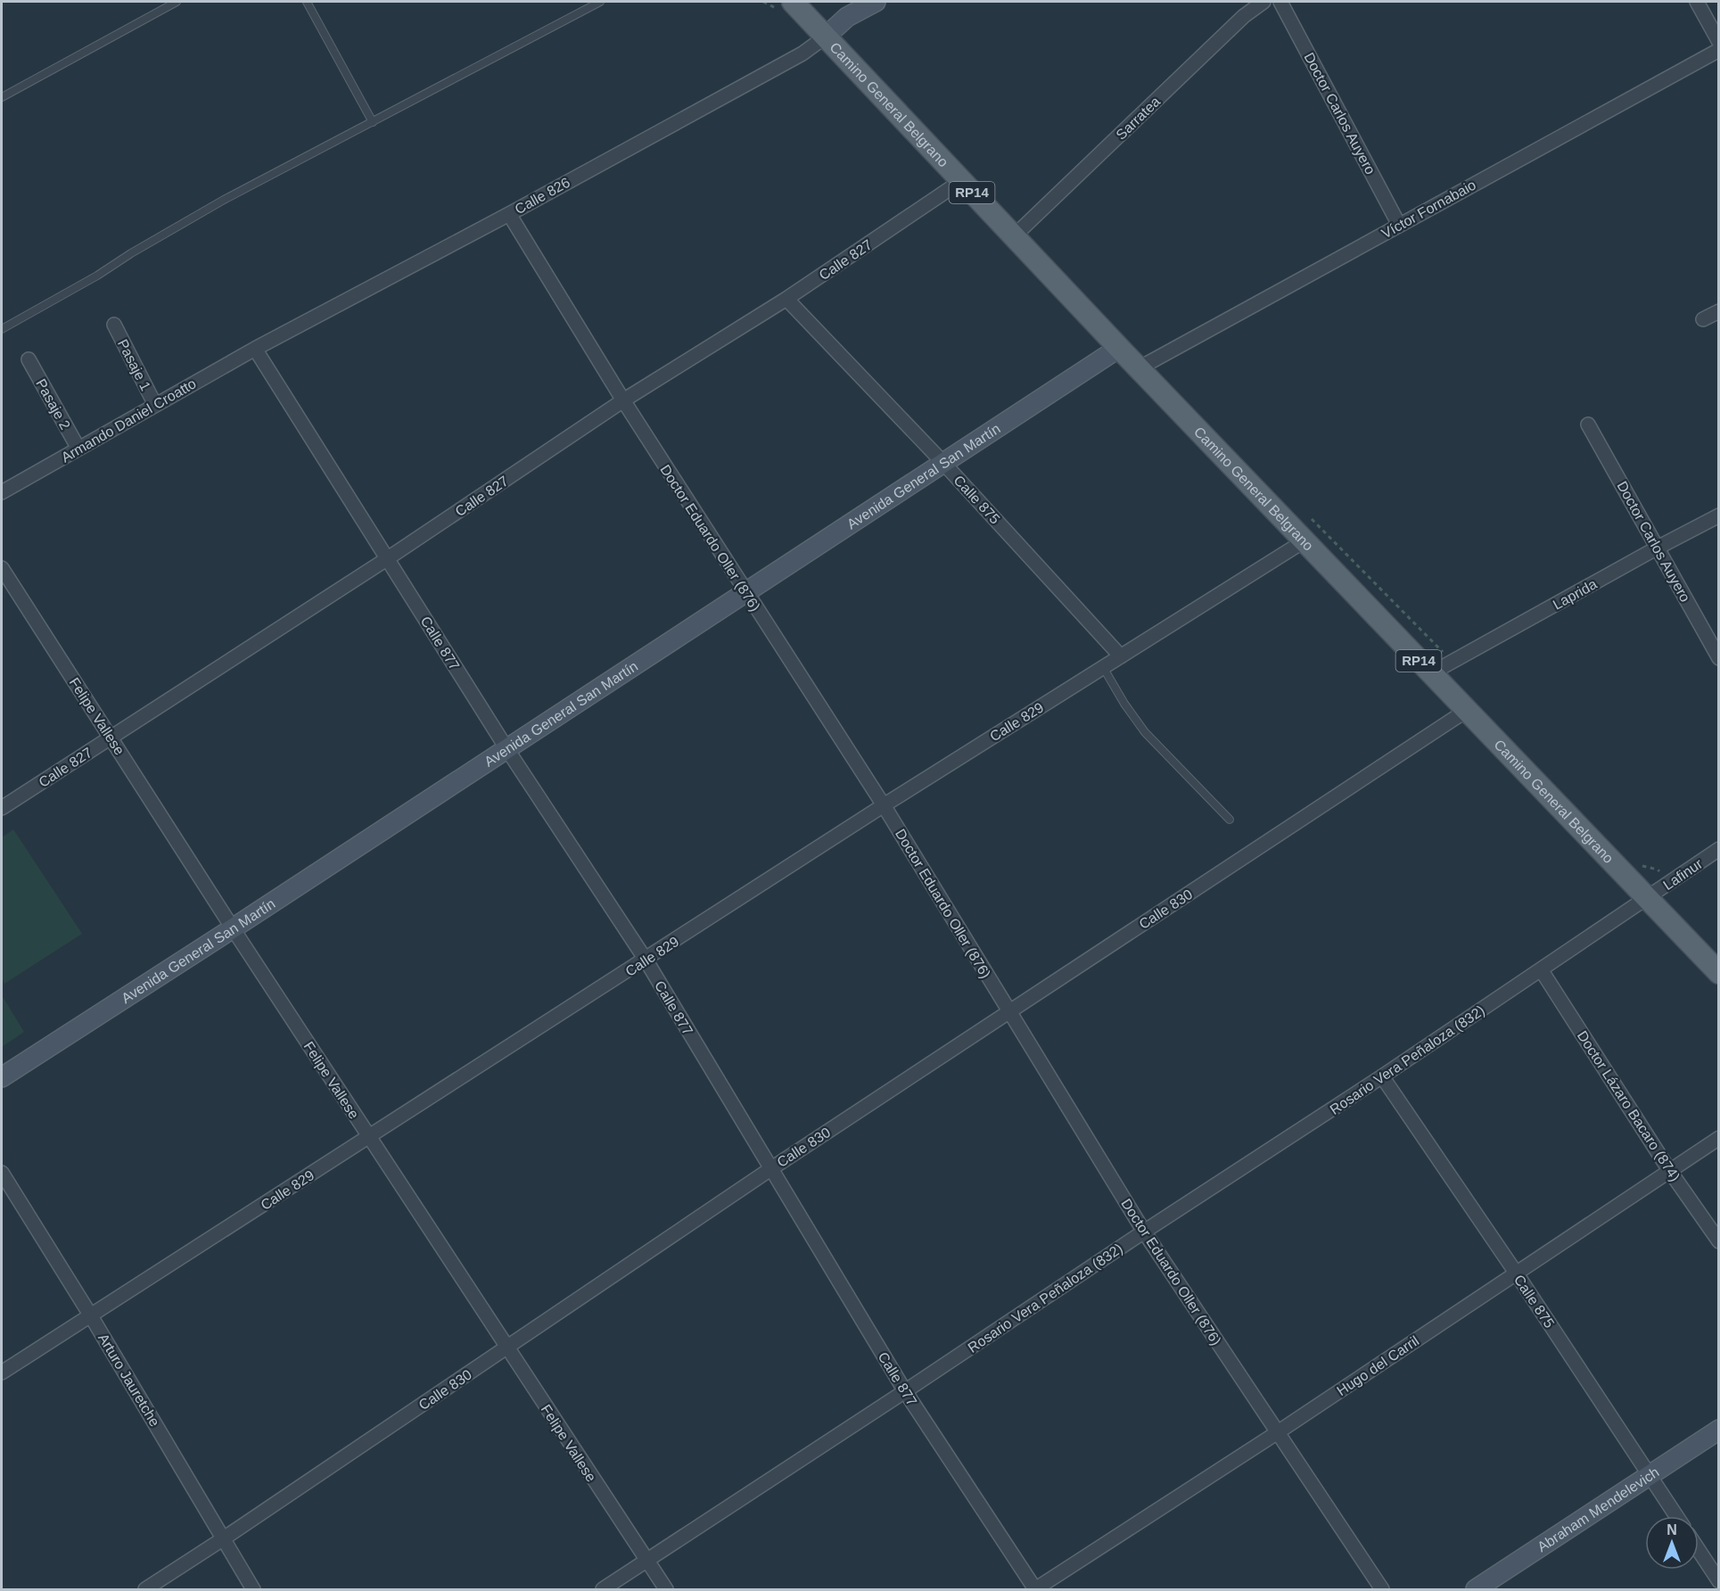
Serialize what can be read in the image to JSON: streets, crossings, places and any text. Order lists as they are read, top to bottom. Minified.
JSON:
{"streets":{"main road":["Camino General Belgrano","RP14","Avenida General San Martín","Abraham Mendelevich"],"street":["Doctor Carlos Auyero","Sarratea","Calle 826","Víctor Fornabaio","Calle 827","Pasaje 1","Pasaje 2","Armando Daniel Croatto","Calle 875","Doctor Eduardo Oller (876)","Laprida","Calle 877","Felipe Vallese","Calle 829","Lafinur","Calle 830","Rosario Vera Peñaloza (832)","Doctor Lázaro Bacaro (874)","Hugo del Carril","Arturo Jauretche"]},"crossings":[["Camino General Belgrano","Sarratea"],["Camino General Belgrano","Calle 826"],["Camino General Belgrano","Víctor Fornabaio"],["Camino General Belgrano","Calle 827"],["Camino General Belgrano","Avenida General San Martín"],["Camino General Belgrano","Laprida"],["Camino General Belgrano","Calle 829"],["Camino General Belgrano","Lafinur"],["Camino General Belgrano","Calle 830"],["Camino General Belgrano","Rosario Vera Peñaloza (832)"],["Doctor Carlos Auyero","Víctor Fornabaio"],["Doctor Carlos Auyero","Laprida"],["Calle 826","Armando Daniel Croatto"],["Calle 826","Doctor Eduardo Oller (876)"],["Calle 826","Calle 877"],["Calle 827","Calle 875"],["Calle 827","Doctor Eduardo Oller (876)"],["Calle 827","Calle 877"],["Calle 827","Felipe Vallese"],["Pasaje 1","Armando Daniel Croatto"],["Pasaje 2","Armando Daniel Croatto"],["Armando Daniel Croatto","Calle 877"],["Avenida General San Martín","Calle 875"],["Avenida General San Martín","Doctor Eduardo Oller (876)"],["Avenida General San Martín","Calle 877"],["Avenida General San Martín","Felipe Vallese"],["Calle 875","Calle 829"],["Calle 875","Rosario Vera Peñaloza (832)"],["Calle 875","Hugo del Carril"],["Calle 875","Abraham Mendelevich"],["Doctor Eduardo Oller (876)","Calle 829"],["Doctor Eduardo Oller (876)","Calle 830"],["Doctor Eduardo Oller (876)","Rosario Vera Peñaloza (832)"],["Doctor Eduardo Oller (876)","Hugo del Carril"],["Calle 877","Calle 829"],["Calle 877","Calle 830"],["Calle 877","Rosario Vera Peñaloza (832)"],["Calle 877","Hugo del Carril"],["Felipe Vallese","Calle 829"],["Felipe Vallese","Calle 830"],["Felipe Vallese","Rosario Vera Peñaloza (832)"],["Calle 829","Arturo Jauretche"],["Lafinur","Rosario Vera Peñaloza (832)"],["Calle 830","Arturo Jauretche"],["Rosario Vera Peñaloza (832)","Doctor Lázaro Bacaro (874)"],["Doctor Lázaro Bacaro (874)","Hugo del Carril"]],"north":"top"}
